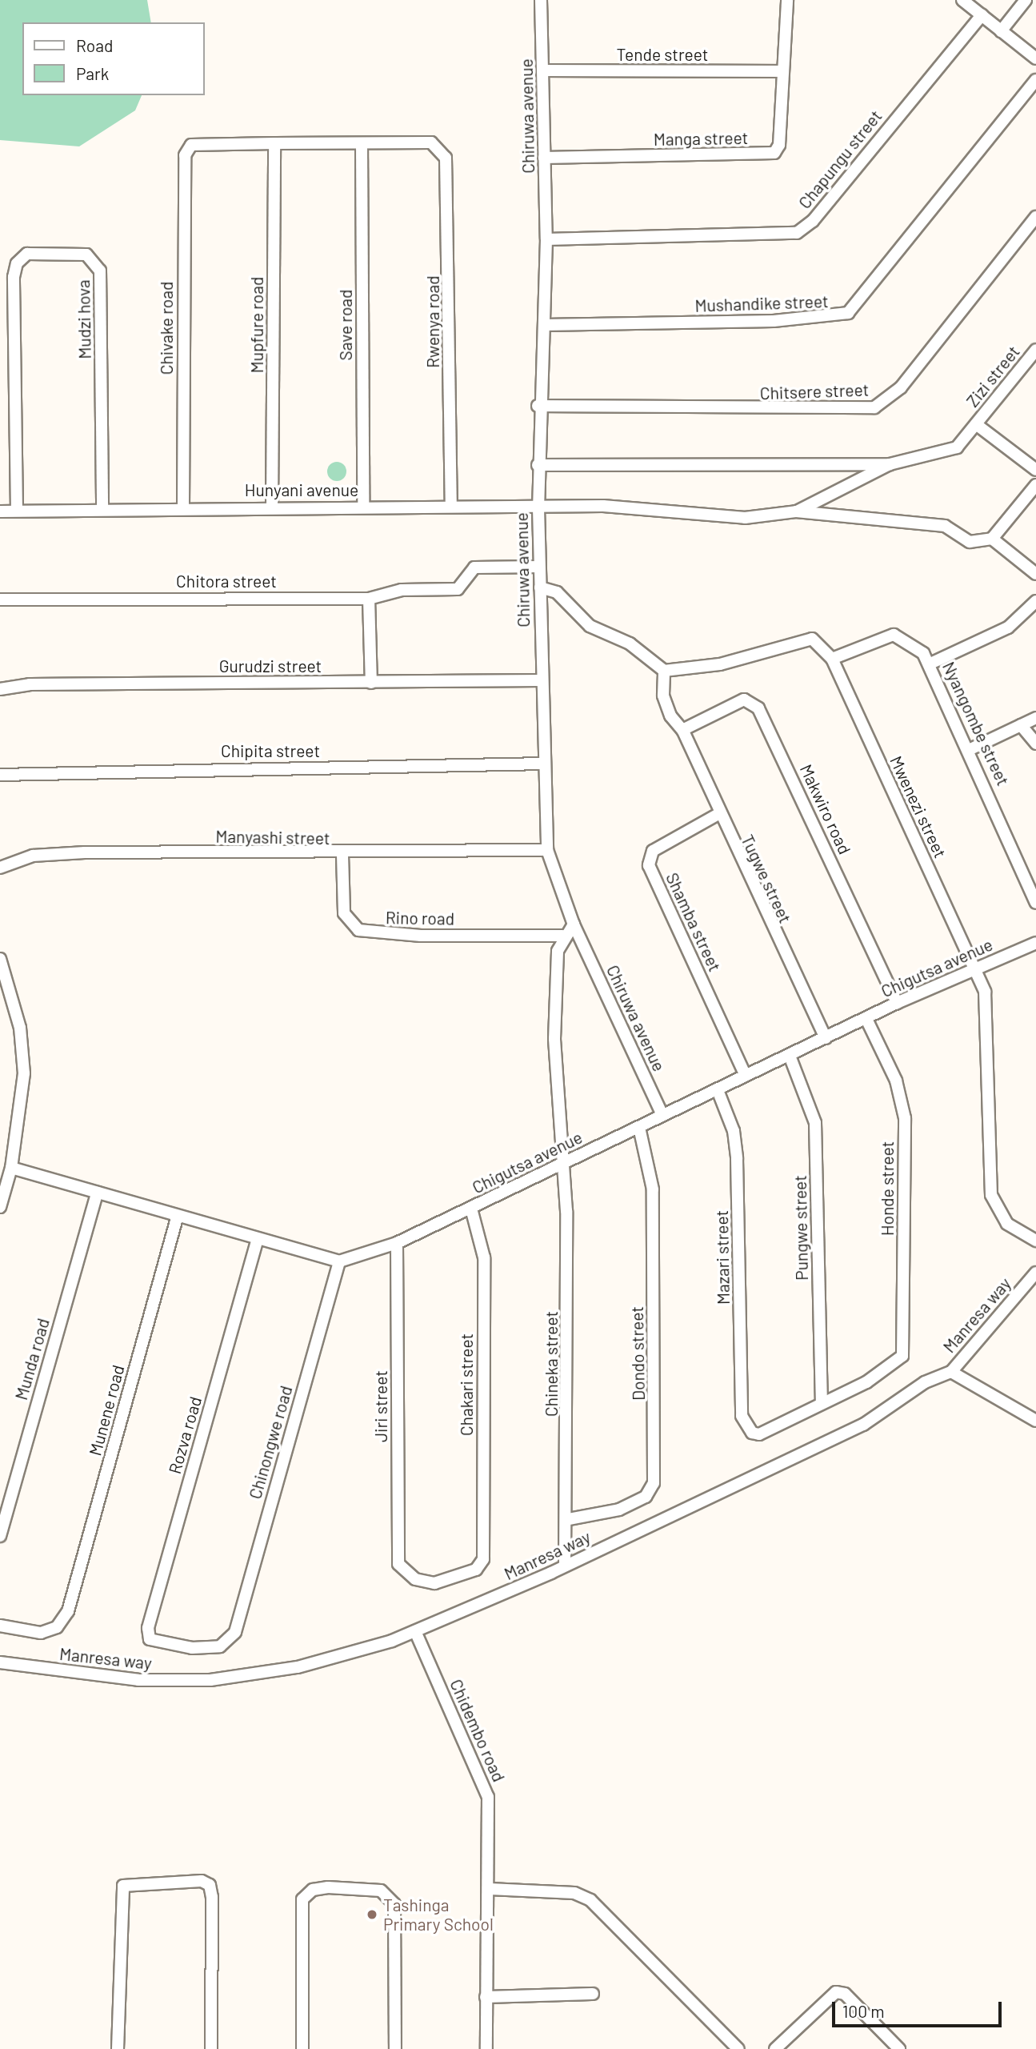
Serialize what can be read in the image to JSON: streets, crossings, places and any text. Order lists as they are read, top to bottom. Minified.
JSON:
{"streets":{"street":["Tende street","Chiruwa avenue","Manga street","Chapungu street","Mushandike street","Mudzi hova","Rwenya road","Mupfure road","Save road","Chivake road","Zizi street","Chitsere street","Hunyani avenue","Chitora street","Gurudzi street","Nyangombe street","Chipita street","Mwenezi street","Makwiro road","Manyashi street","Tugwe street","Rino road","Shamba street","Chigutsa avenue","Honde street","Pungwe street","Mazari street","Manresa way","Dondo street","Munda road","Chineka street","Chakari street","Jiri street","Munene road","Rozva road","Chinongwe road","Chidembo road"]},"crossings":[["Tende street","Chiruwa avenue"],["Tende street","Manga street"],["Chiruwa avenue","Manga street"],["Chiruwa avenue","Chapungu street"],["Chiruwa avenue","Mushandike street"],["Chiruwa avenue","Chitsere street"],["Chiruwa avenue","Hunyani avenue"],["Chiruwa avenue","Chitora street"],["Chiruwa avenue","Gurudzi street"],["Chiruwa avenue","Chipita street"],["Chiruwa avenue","Manyashi street"],["Chiruwa avenue","Chigutsa avenue"],["Mudzi hova","Hunyani avenue"],["Rwenya road","Save road"],["Rwenya road","Hunyani avenue"],["Mupfure road","Chivake road"],["Mupfure road","Hunyani avenue"],["Save road","Hunyani avenue"],["Chivake road","Hunyani avenue"],["Nyangombe street","Mwenezi street"],["Mwenezi street","Chigutsa avenue"],["Makwiro road","Tugwe street"],["Makwiro road","Chigutsa avenue"],["Manyashi street","Rino road"],["Tugwe street","Shamba street"],["Tugwe street","Chigutsa avenue"],["Rino road","Chineka street"],["Shamba street","Chigutsa avenue"],["Chigutsa avenue","Honde street"],["Chigutsa avenue","Pungwe street"],["Chigutsa avenue","Mazari street"],["Chigutsa avenue","Dondo street"],["Chigutsa avenue","Chineka street"],["Chigutsa avenue","Chakari street"],["Chigutsa avenue","Jiri street"],["Chigutsa avenue","Chinongwe road"],["Honde street","Pungwe street"],["Honde street","Mazari street"],["Pungwe street","Mazari street"],["Manresa way","Chineka street"],["Manresa way","Chidembo road"],["Dondo street","Chineka street"],["Chakari street","Jiri street"],["Rozva road","Chinongwe road"]],"places":["Tashinga Primary School"],"legend":["Road","Park"],"scale_bar":"100 m"}
